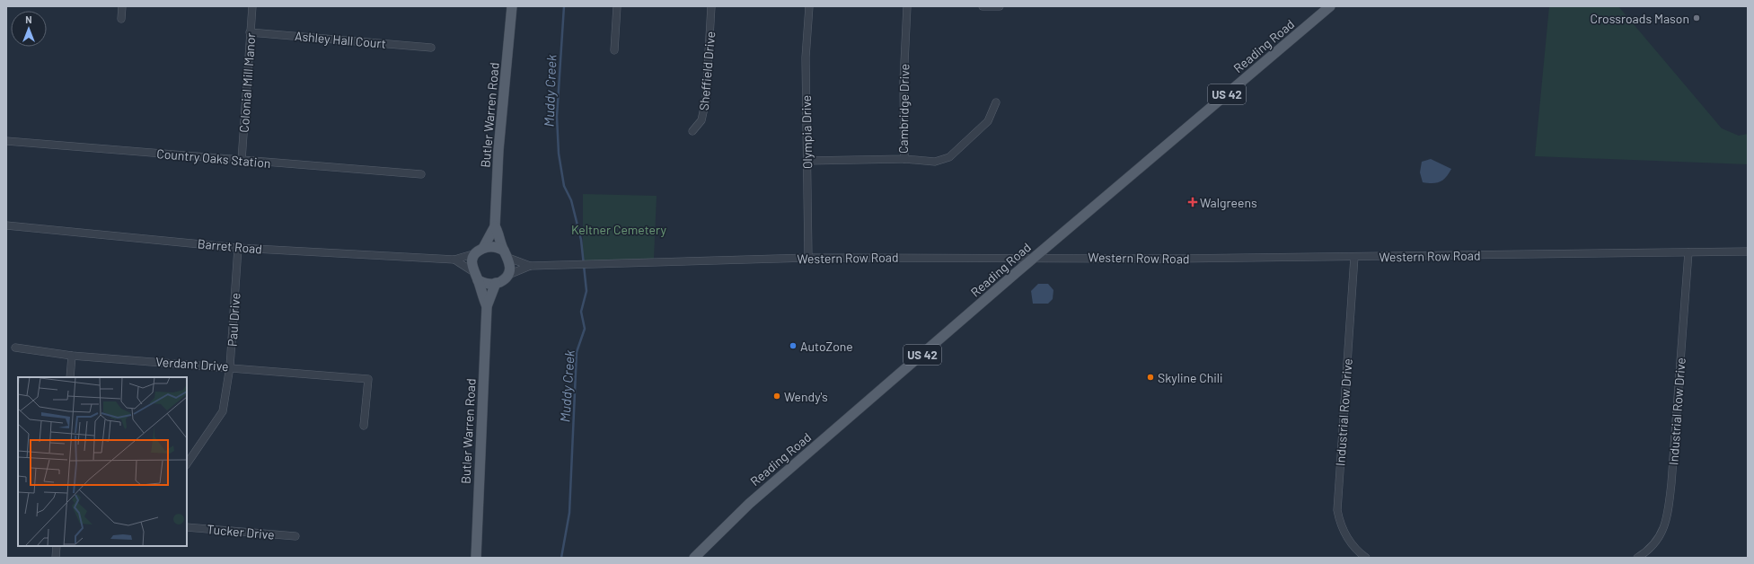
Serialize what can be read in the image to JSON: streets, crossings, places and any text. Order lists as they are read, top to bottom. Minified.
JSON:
{"streets":{"main road":["Reading Road","US 42","Butler Warren Road"],"street":["Ashley Hall Court","Sheffield Drive","Colonial Mill Manor","Cambridge Drive","Olympia Drive","Country Oaks Station","Barret Road","Western Row Road","Paul Drive","Verdant Drive","Industrial Row Drive","Tucker Drive"]},"crossings":[["Ashley Hall Court","Colonial Mill Manor"],["Reading Road","Western Row Road"],["Colonial Mill Manor","Country Oaks Station"],["Cambridge Drive","Olympia Drive"],["Butler Warren Road","Barret Road"],["Butler Warren Road","Western Row Road"],["Olympia Drive","Western Row Road"],["Barret Road","Western Row Road"],["Barret Road","Paul Drive"],["Western Row Road","Industrial Row Drive"],["Paul Drive","Verdant Drive"]],"water":["Muddy Creek"],"parks":["Keltner Cemetery"],"places":{"other":["Crossroads Mason","AutoZone","Skyline Chili","Wendy's"],"health":["Walgreens"]},"north":"top"}
